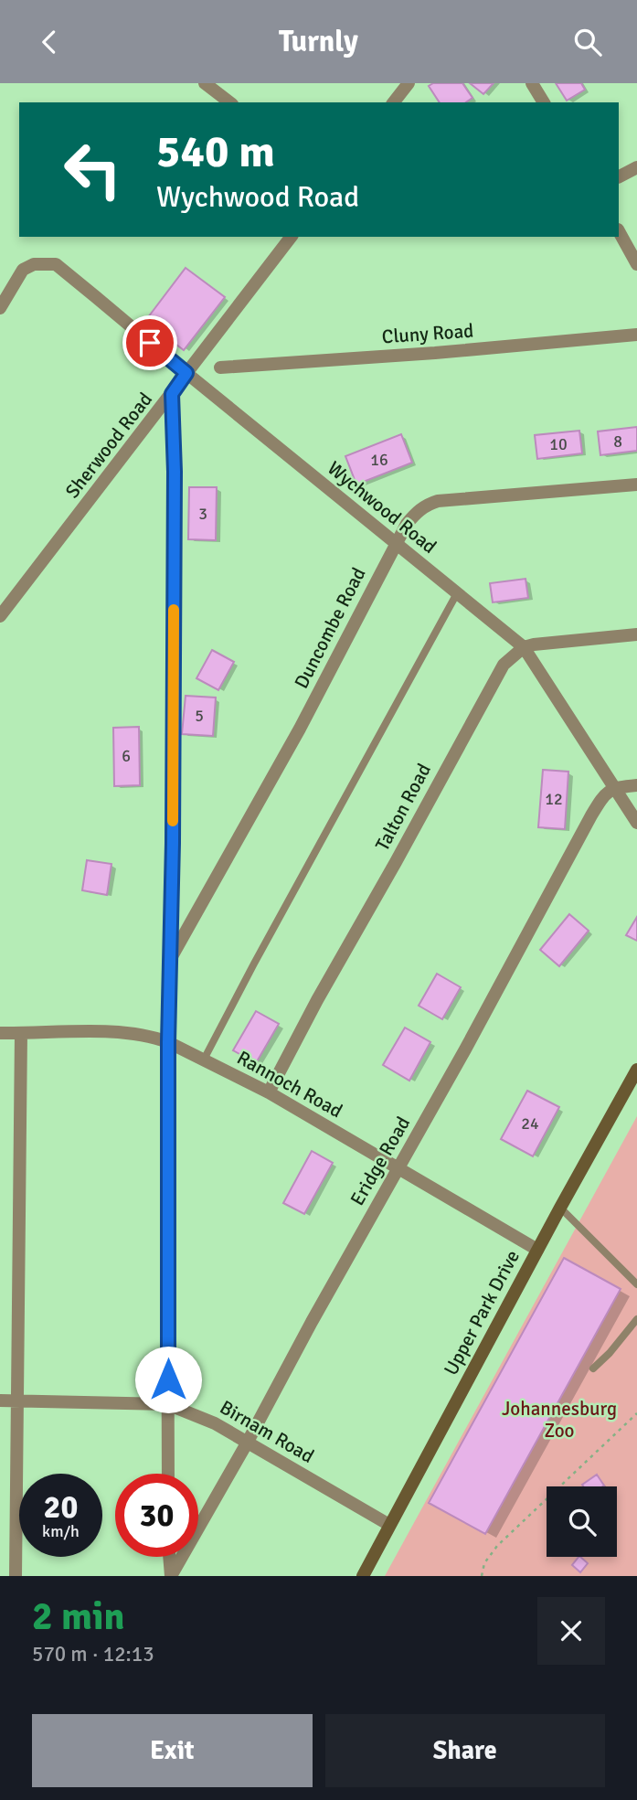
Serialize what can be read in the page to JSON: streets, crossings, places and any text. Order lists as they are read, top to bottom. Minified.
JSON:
{"streets":{"main road":["Upper Park Drive"],"street":["Cluny Road","Sherwood Road","Wychwood Road","Duncombe Road","Talton Road","Rannoch Road","Eridge Road","Birnam Road"]},"crossings":[["Sherwood Road","Wychwood Road"],["Wychwood Road","Duncombe Road"],["Wychwood Road","Talton Road"],["Wychwood Road","Eridge Road"],["Talton Road","Rannoch Road"],["Rannoch Road","Eridge Road"],["Rannoch Road","Upper Park Drive"],["Eridge Road","Birnam Road"],["Upper Park Drive","Birnam Road"]],"parks":["Johannesburg Zoo"],"house_numbers":["8","10","16","3","5","6","12","24"],"page":{"header":"Turnly","turn":["540 m","Wychwood Road"],"speed":"20 km/h","limit":"30","heading":["2 min","570 m · 12:13"],"buttons":["Exit","Share"]}}
